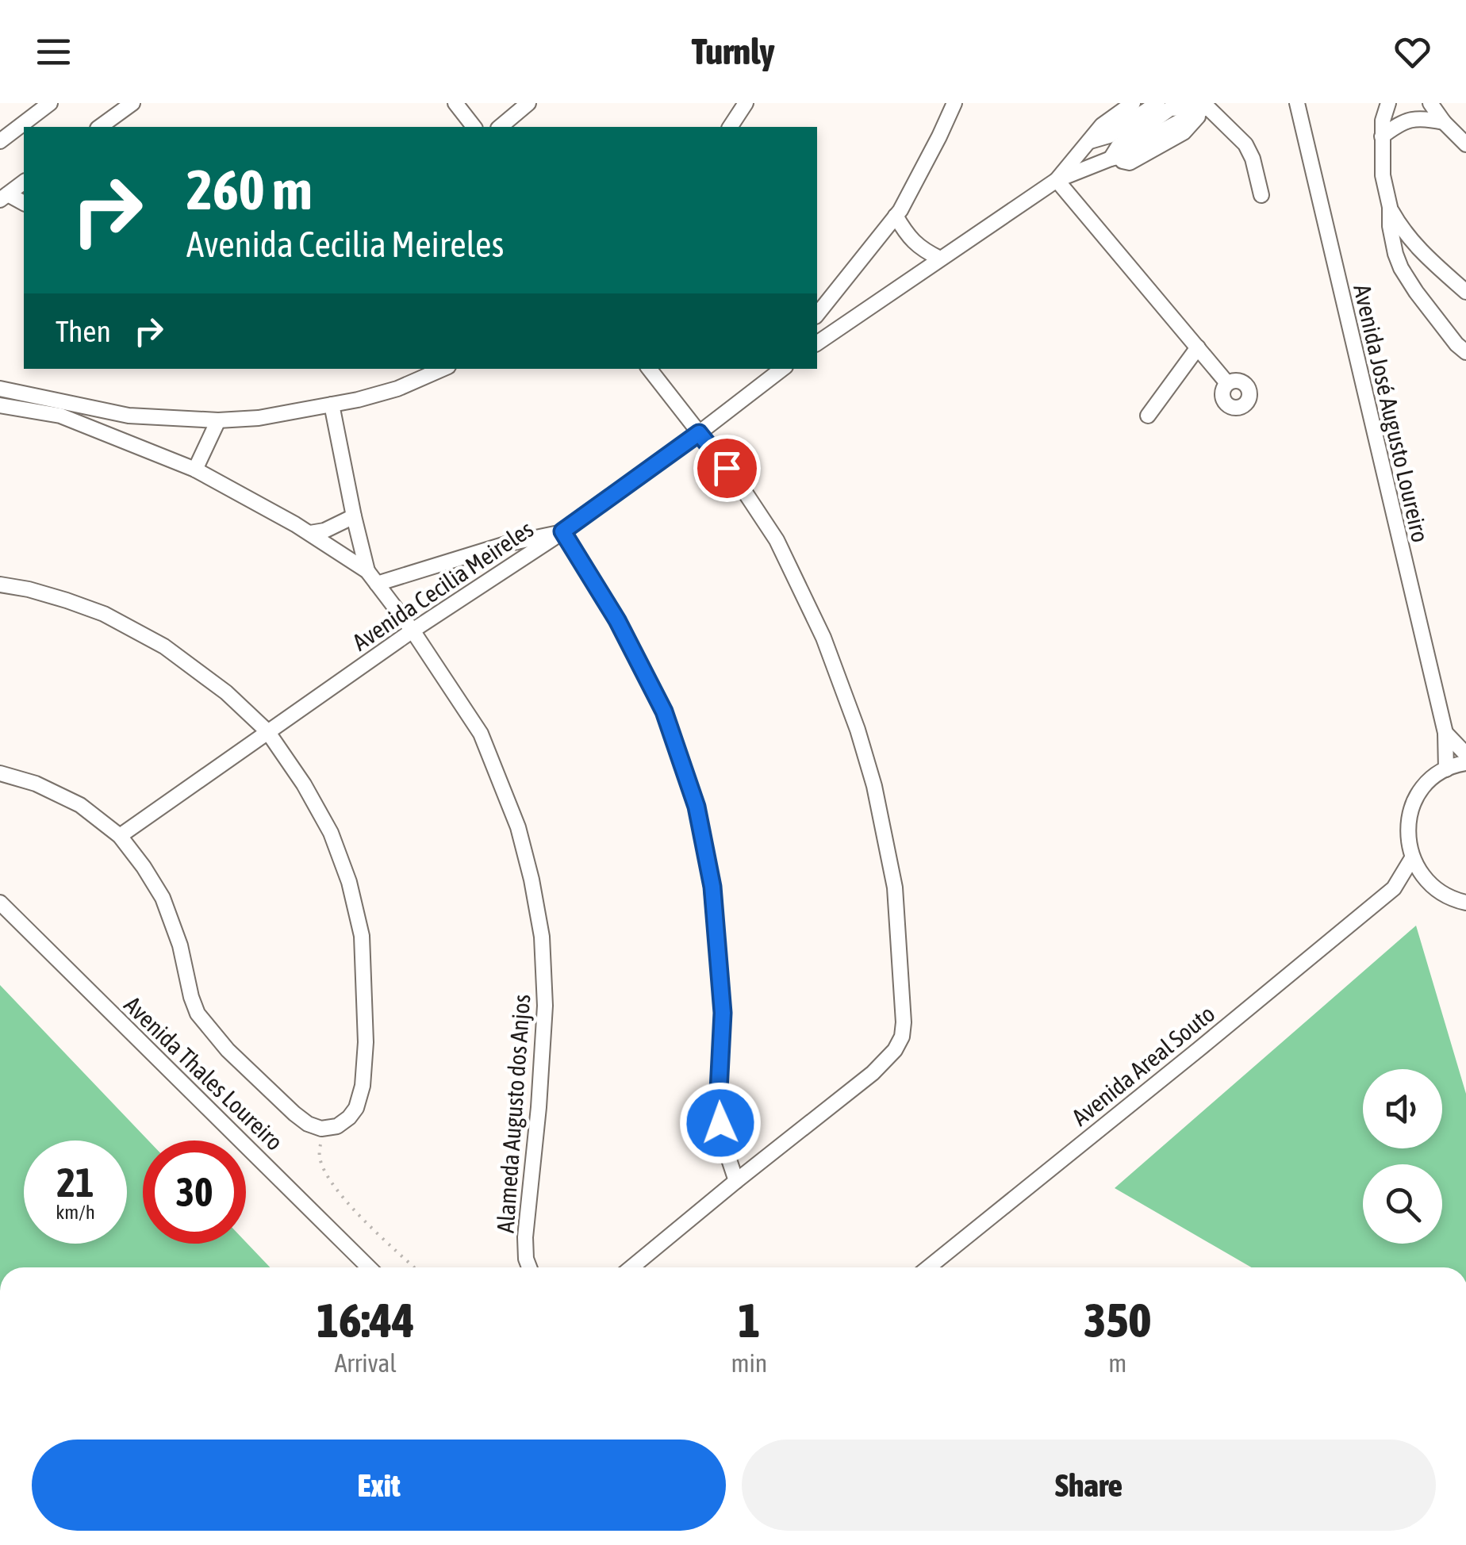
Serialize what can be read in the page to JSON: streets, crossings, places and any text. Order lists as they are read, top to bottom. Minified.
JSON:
{"streets":{"street":["Avenida José Augusto Loureiro","Avenida Cecilia Meireles","Avenida Areal Souto","Avenida Thales Loureiro","Alameda Augusto dos Anjos"]},"crossings":[["Avenida Cecilia Meireles","Alameda Augusto dos Anjos"]],"page":{"header":"Turnly","turn":["260 m","Avenida Cecilia Meireles"],"then":"Then","speed":"21 km/h","limit":"30","eta":["16:44","Arrival","1","min","350","m"],"buttons":["Exit","Share"]}}
